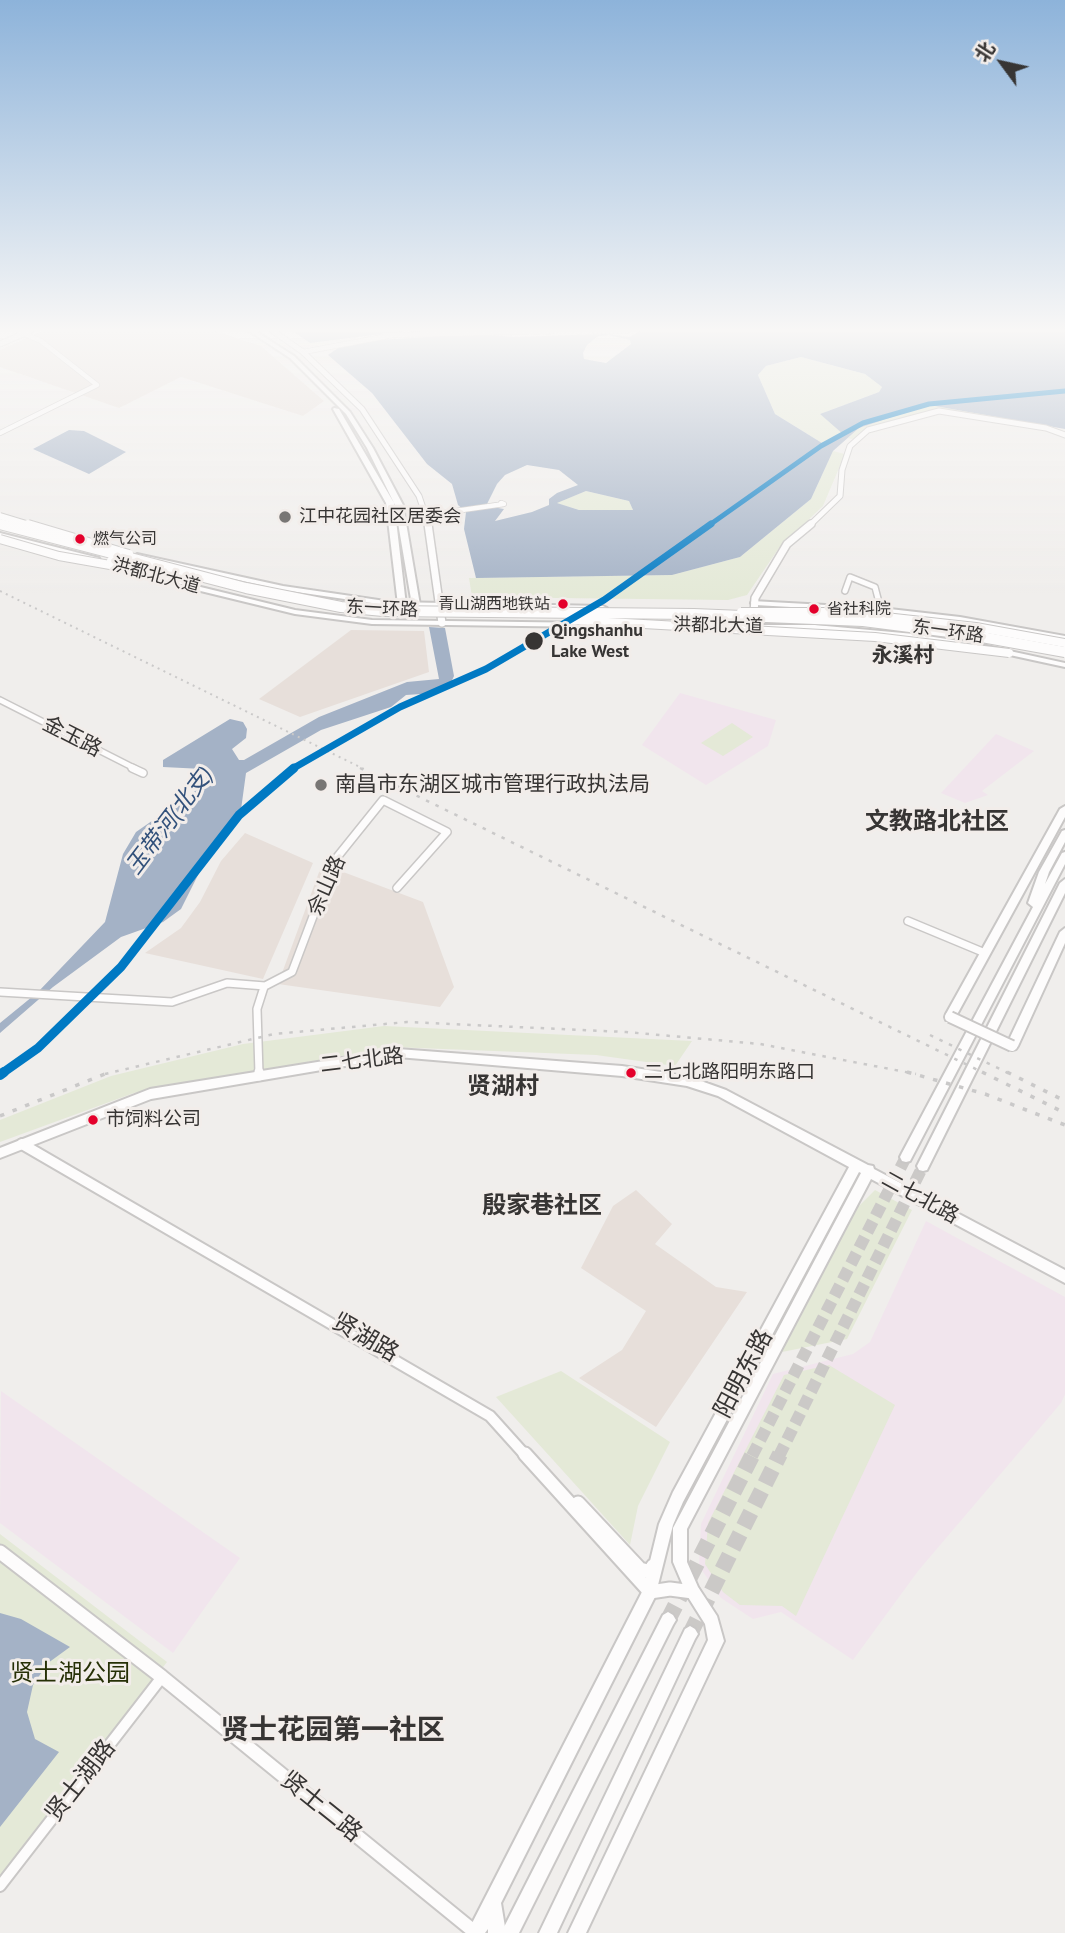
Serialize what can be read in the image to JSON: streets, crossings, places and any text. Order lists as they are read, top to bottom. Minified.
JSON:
{"streets":{"highway":["东一环路"],"main road":["洪都北大道","二七北路","阳明东路"],"street":["金玉路","佘山路","贤湖路","贤士湖路","贤士二路"]},"crossings":[["洪都北大道","东一环路"],["二七北路","贤湖路"],["二七北路","阳明东路"],["贤湖路","阳明东路"],["阳明东路","贤士二路"],["贤士湖路","贤士二路"]],"districts":["永溪村","文教路北社区","贤湖村","殷家巷社区","贤士花园第一社区"],"water":["玉带河(北支)"],"parks":["贤士湖公园"],"places":["江中花园社区居委会","燃气公司","青山湖西地铁站","省社科院","Qingshanhu Lake West","南昌市东湖区城市管理行政执法局","二七北路阳明东路口","市饲料公司"],"north":"top left"}
